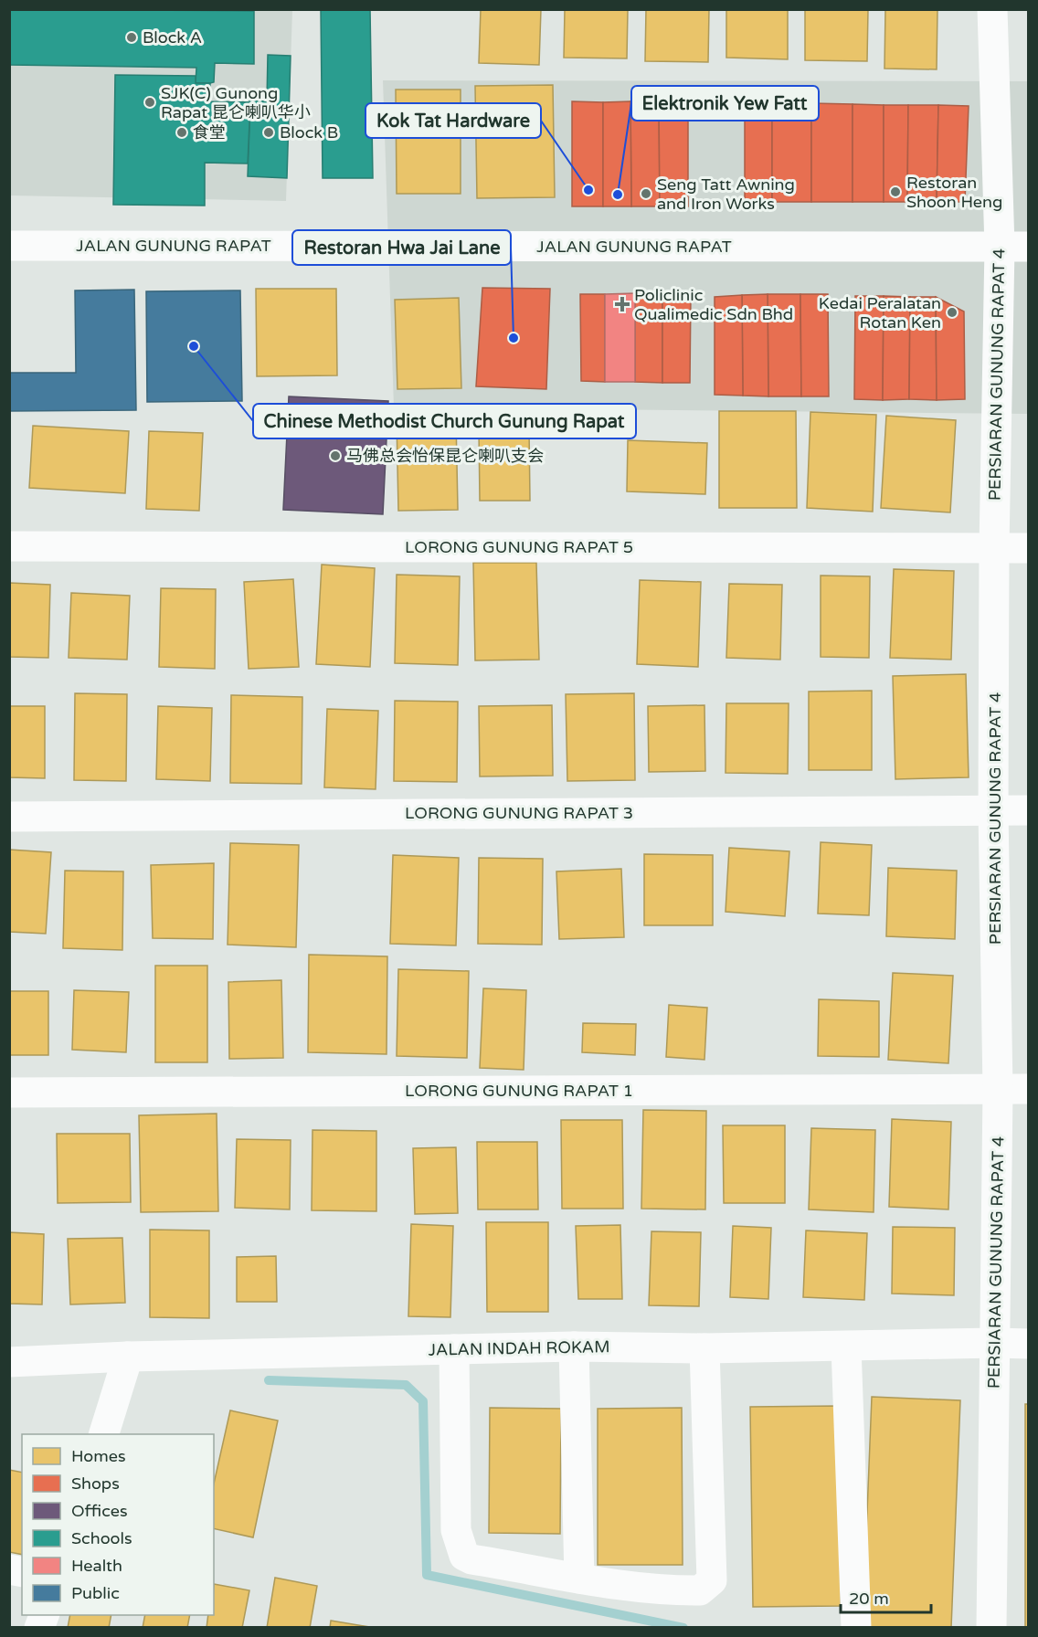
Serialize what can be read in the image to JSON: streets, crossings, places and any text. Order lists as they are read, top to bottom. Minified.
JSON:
{"streets":{"street":["JALAN GUNUNG RAPAT","PERSIARAN GUNUNG RAPAT 4","LORONG GUNUNG RAPAT 5","LORONG GUNUNG RAPAT 3","LORONG GUNUNG RAPAT 1","JALAN INDAH ROKAM"]},"crossings":[["JALAN GUNUNG RAPAT","PERSIARAN GUNUNG RAPAT 4"],["PERSIARAN GUNUNG RAPAT 4","LORONG GUNUNG RAPAT 5"],["PERSIARAN GUNUNG RAPAT 4","LORONG GUNUNG RAPAT 3"],["PERSIARAN GUNUNG RAPAT 4","LORONG GUNUNG RAPAT 1"],["PERSIARAN GUNUNG RAPAT 4","JALAN INDAH ROKAM"]],"places":{"other":["Block A","SJK(C) Gunong Rapat 昆仑喇叭华小","食堂","Block B","Kok Tat Hardware","Restoran Shoon Heng","Seng Tatt Awning and Iron Works","Elektronik Yew Fatt","Kedai Peralatan Rotan Ken","Restoran Hwa Jai Lane","Chinese Methodist Church Gunung Rapat","马佛总会怡保昆仑喇叭支会"],"health":["Policlinic Qualimedic Sdn Bhd"]},"legend":["Homes","Shops","Offices","Schools","Health","Public"],"scale_bar":"20 m"}
